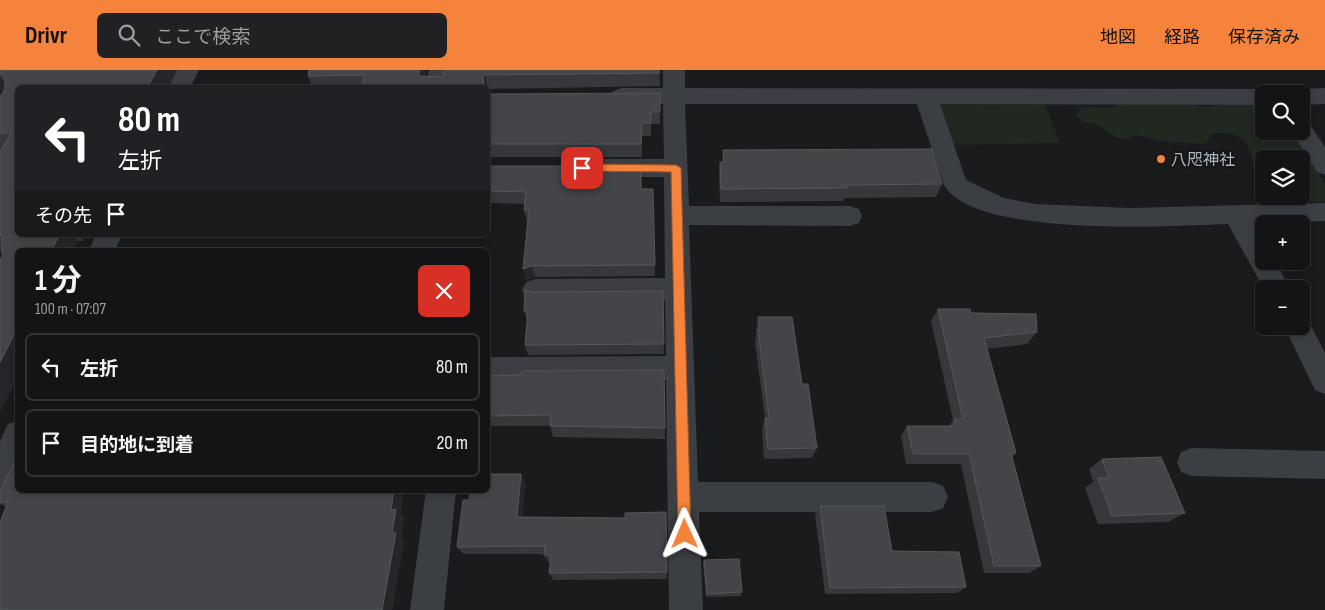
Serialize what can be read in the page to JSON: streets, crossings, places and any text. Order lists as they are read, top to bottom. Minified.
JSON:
{"places":["八咫神社"],"page":{"header":"Drivr","search":"ここで検索","nav":["地図","経路","保存済み"],"map_buttons":["+","−"],"turn":["80 m","左折"],"then":"その先","heading":["1 分","100 m · 07:07"],"list":[{"name":"左折","value":"80 m"},{"name":"目的地に到着","value":"20 m"}]}}
